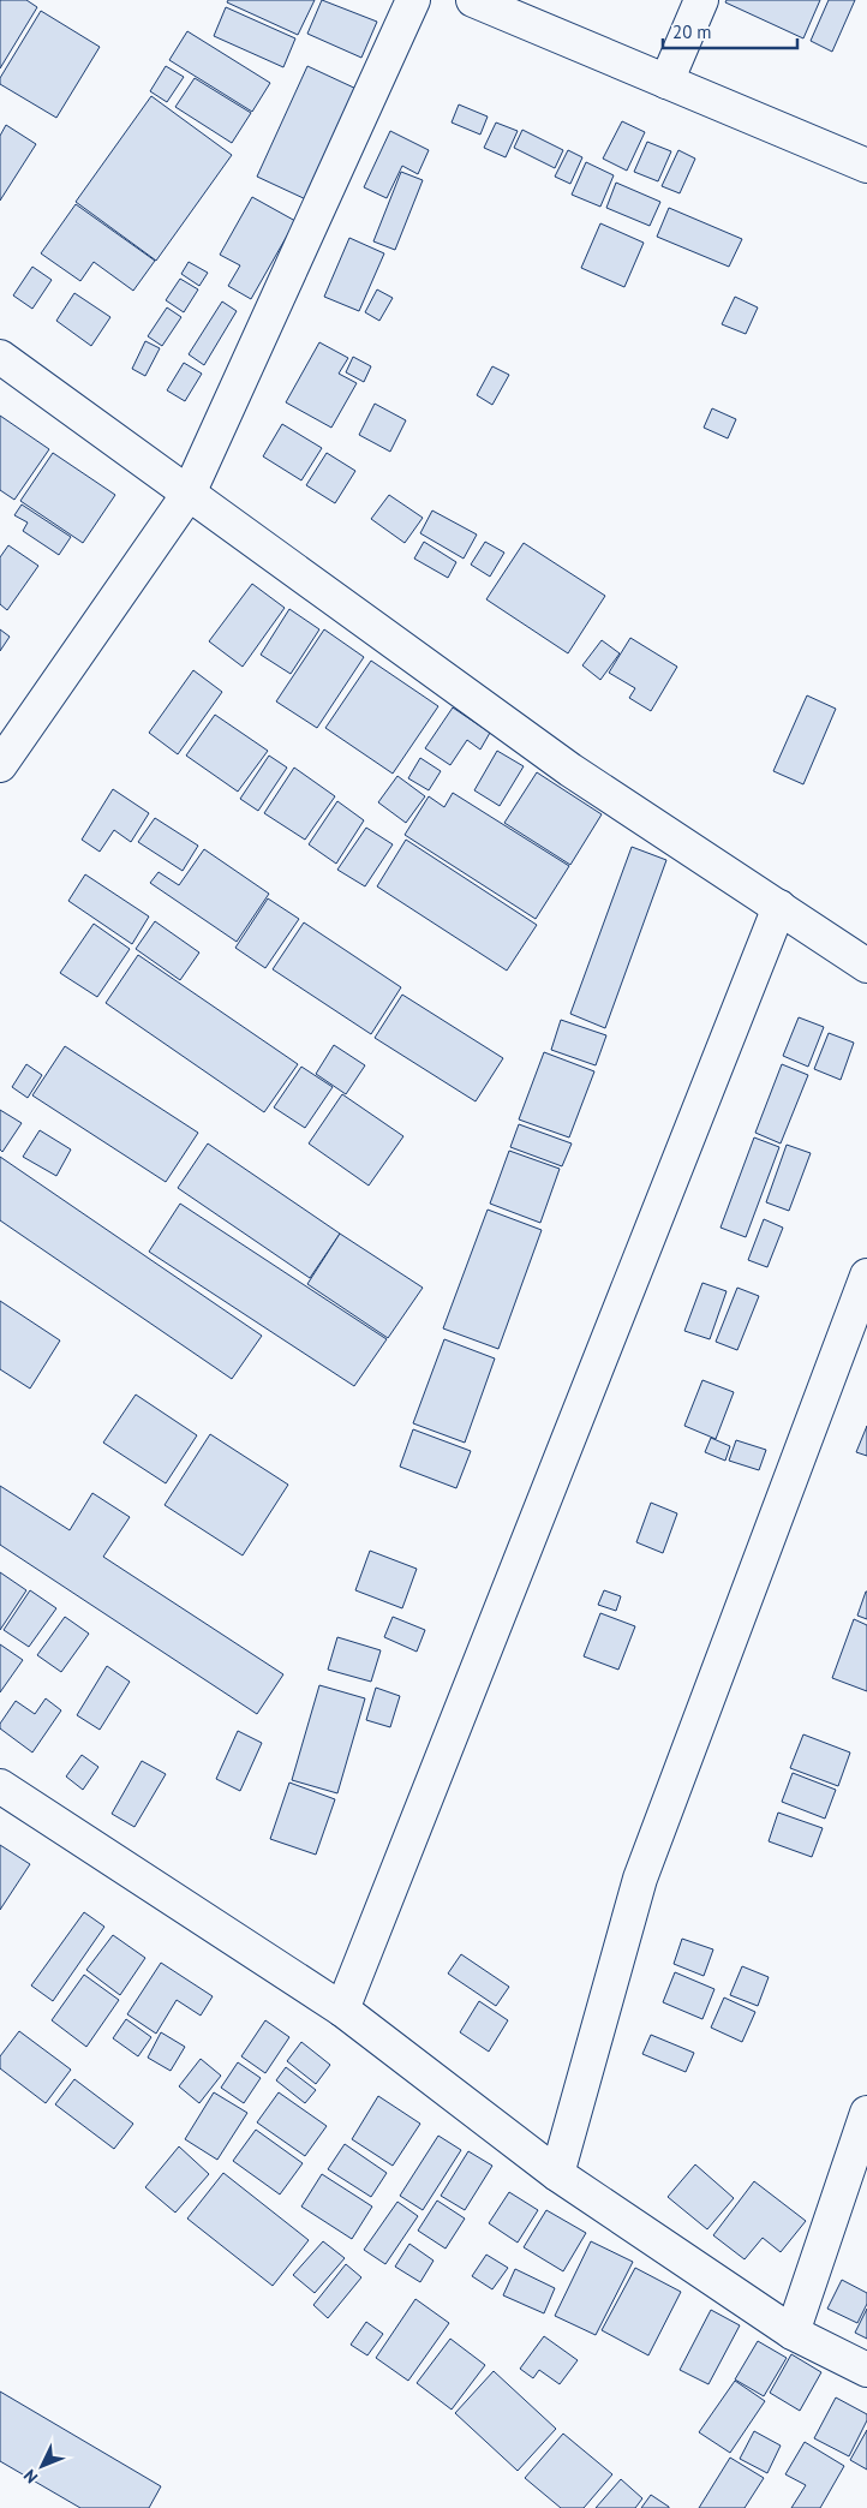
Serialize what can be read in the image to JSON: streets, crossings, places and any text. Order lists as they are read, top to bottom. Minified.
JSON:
{"scale_bar":"20 m","north":"bottom left"}
